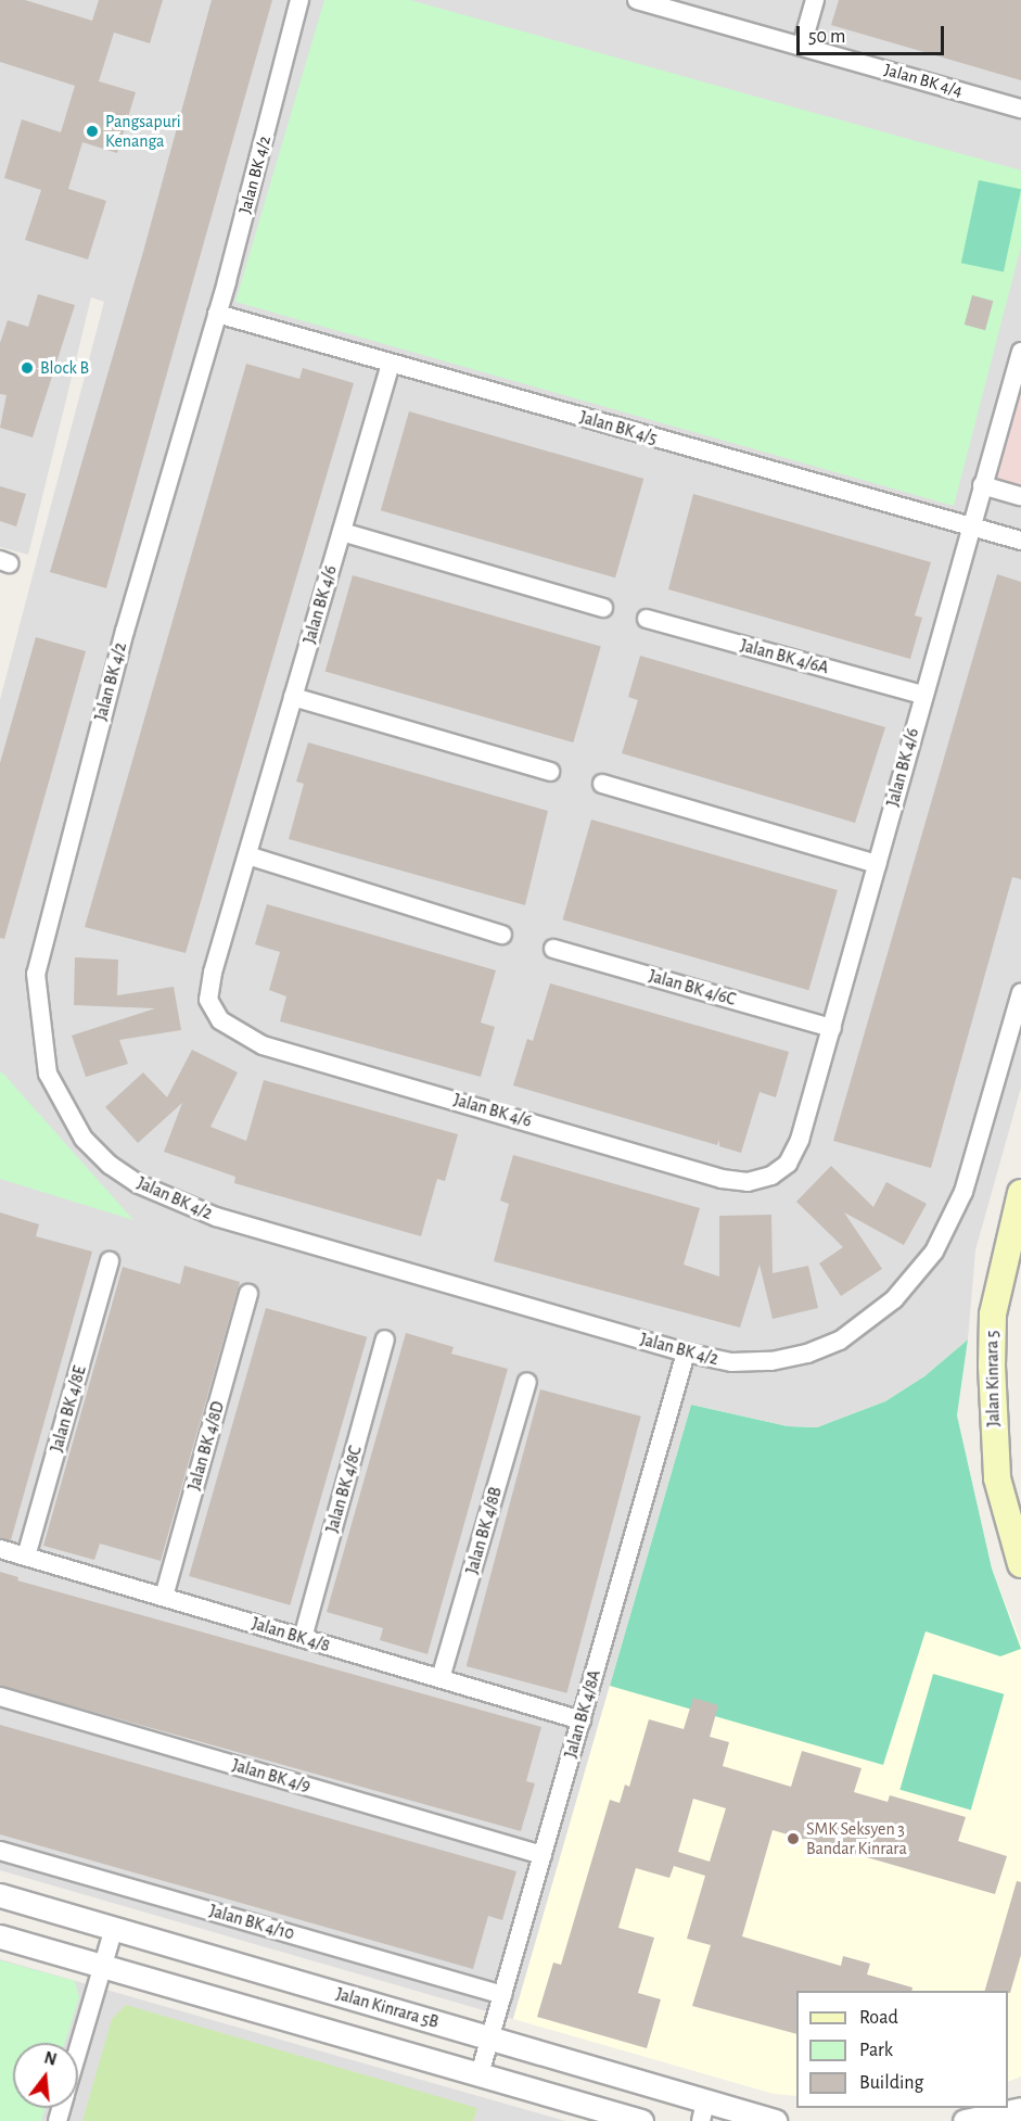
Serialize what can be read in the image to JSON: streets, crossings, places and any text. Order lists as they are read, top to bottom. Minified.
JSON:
{"streets":{"main road":["Jalan Kinrara 5"],"street":["Jalan BK 4/4","Jalan BK 4/2","Jalan BK 4/5","Jalan BK 4/6","Jalan BK 4/6A","Jalan BK 4/6C","Jalan BK 4/8E","Jalan BK 4/8D","Jalan BK 4/8C","Jalan BK 4/8B","Jalan BK 4/8","Jalan BK 4/8A","Jalan BK 4/9","Jalan BK 4/10","Jalan Kinrara 5B"]},"crossings":[["Jalan BK 4/2","Jalan BK 4/5"],["Jalan BK 4/2","Jalan BK 4/8A"],["Jalan BK 4/5","Jalan BK 4/6"],["Jalan BK 4/6","Jalan BK 4/6A"],["Jalan BK 4/6","Jalan BK 4/6C"],["Jalan BK 4/8E","Jalan BK 4/8"],["Jalan BK 4/8D","Jalan BK 4/8"],["Jalan BK 4/8C","Jalan BK 4/8"],["Jalan BK 4/8B","Jalan BK 4/8"],["Jalan BK 4/8","Jalan BK 4/8A"],["Jalan BK 4/8A","Jalan BK 4/9"],["Jalan BK 4/8A","Jalan BK 4/10"],["Jalan BK 4/8A","Jalan Kinrara 5B"]],"places":["Pangsapuri Kenanga","Block B","SMK Seksyen 3 Bandar Kinrara"],"legend":["Road","Park","Building"],"scale_bar":"50 m","north":"top"}
